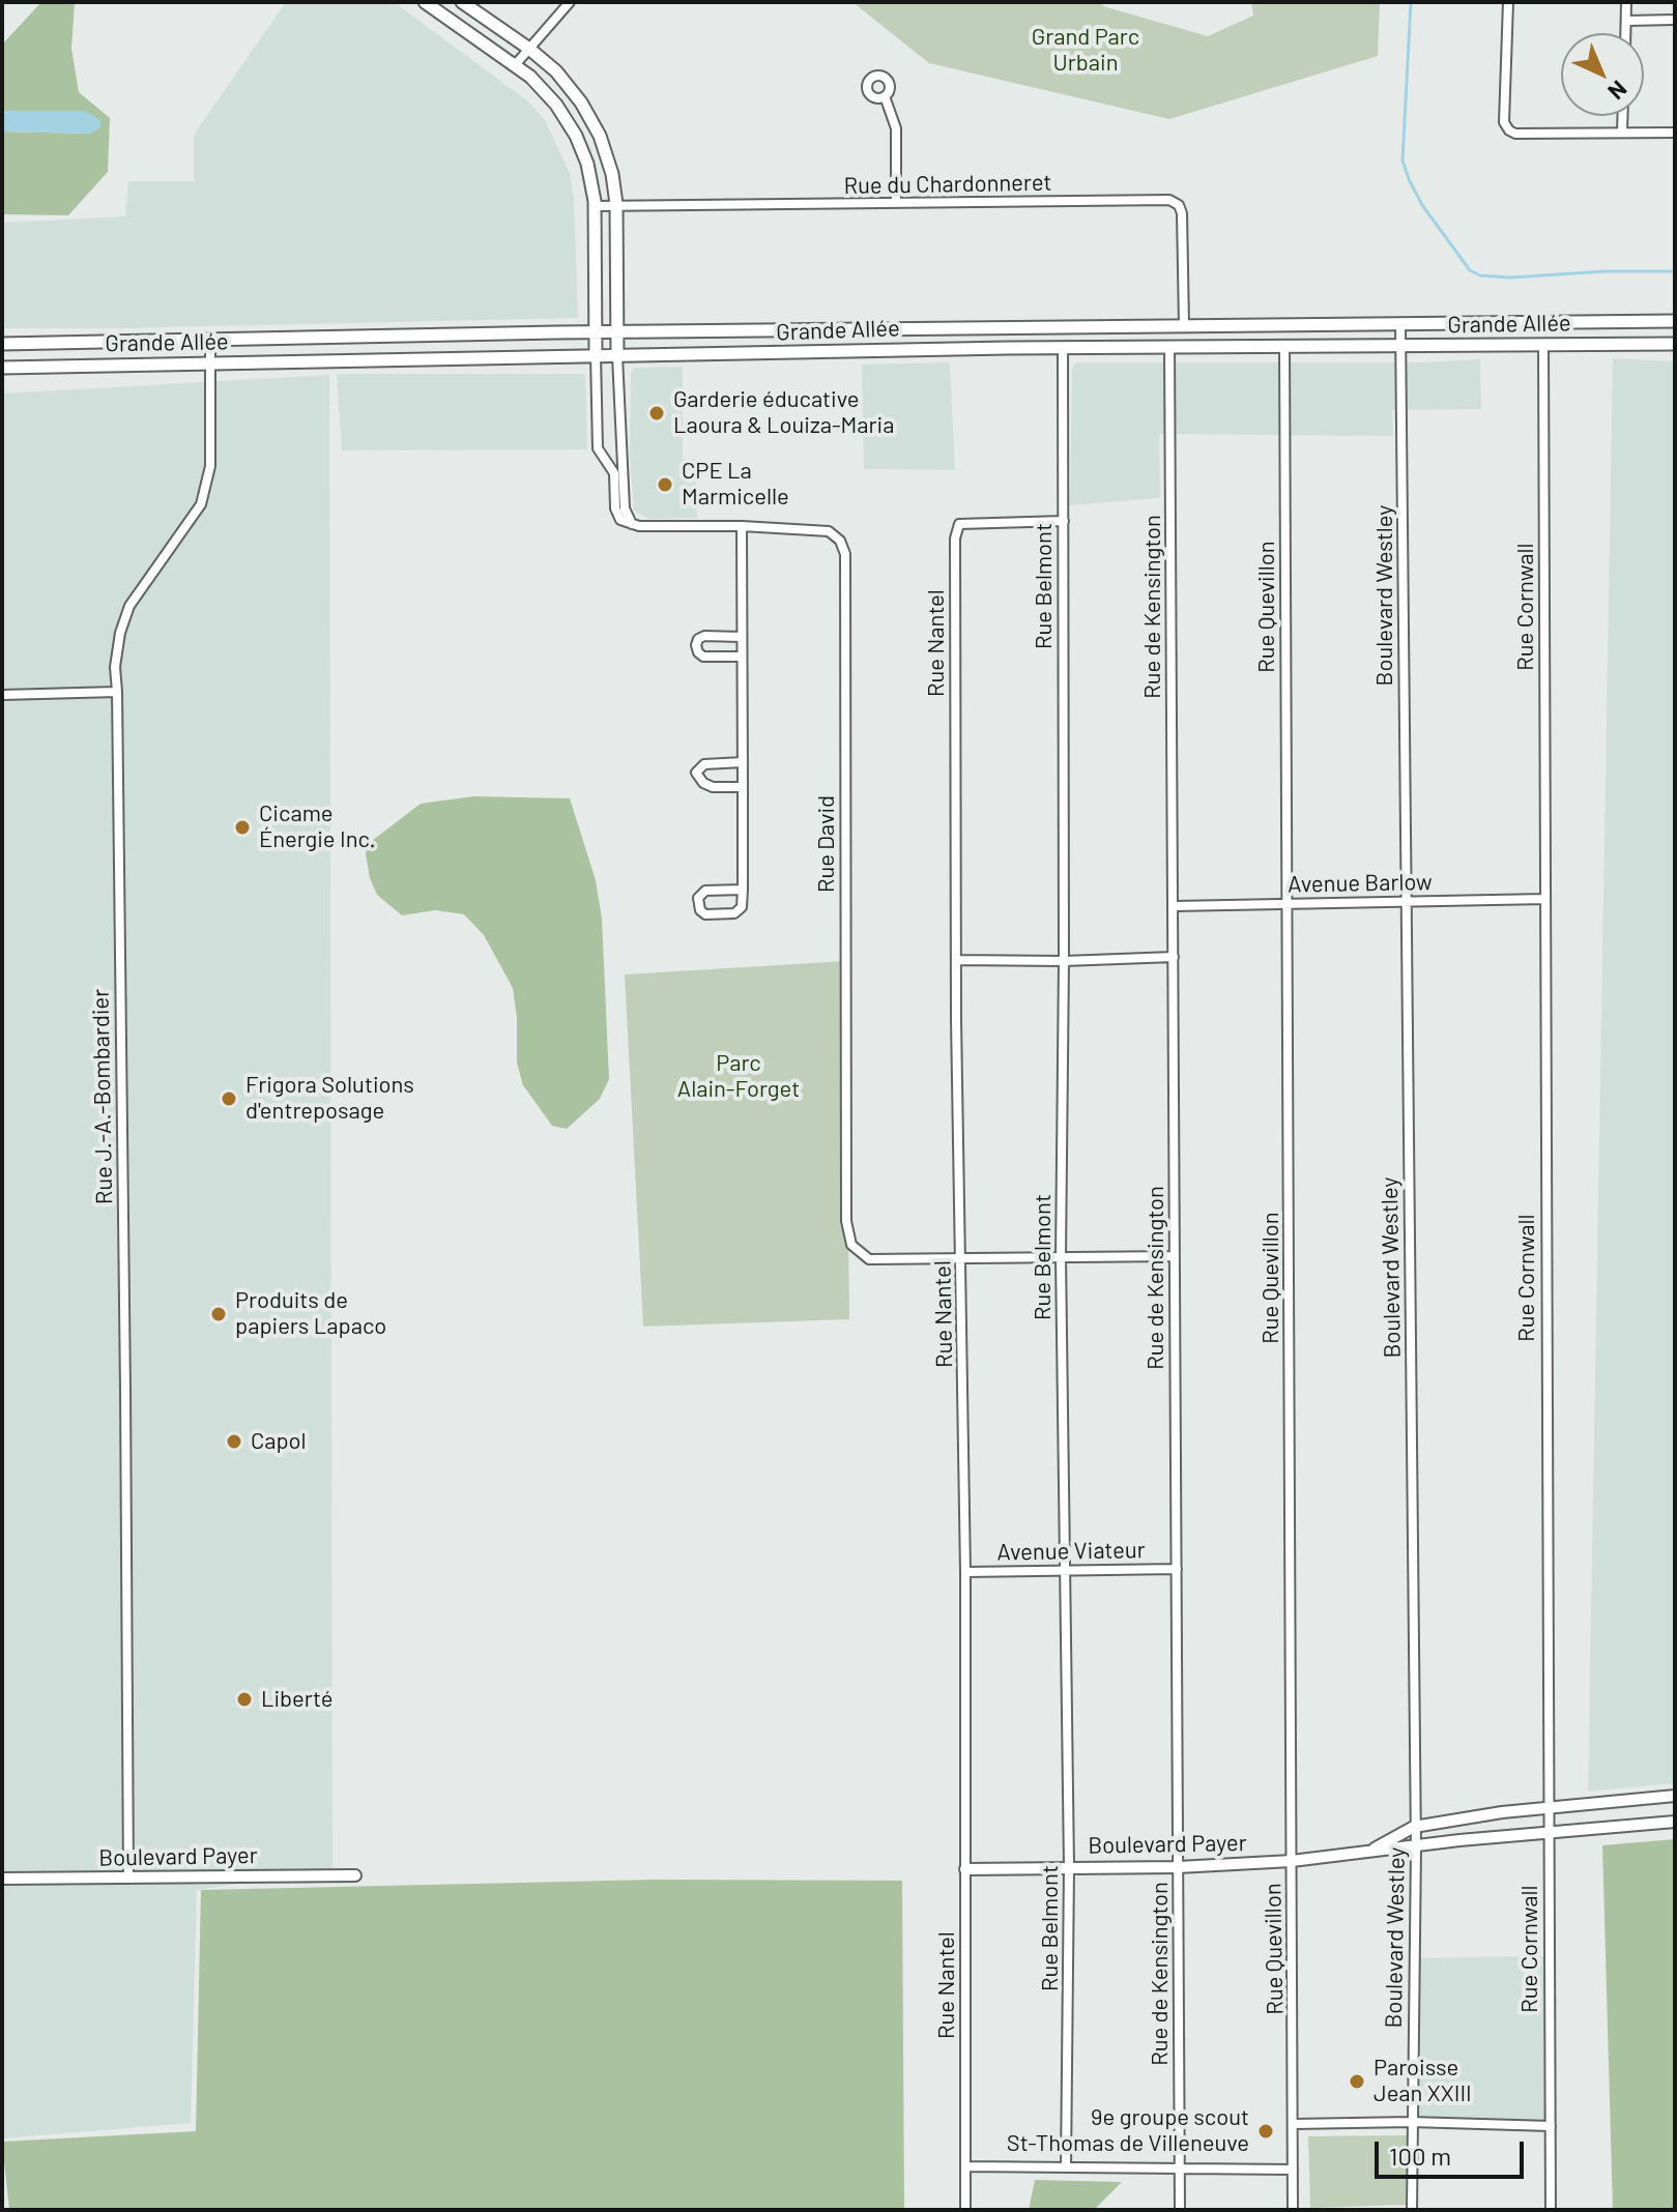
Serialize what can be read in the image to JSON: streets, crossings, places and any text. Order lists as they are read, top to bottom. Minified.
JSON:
{"streets":{"main road":["Grande Allée"],"street":["Rue du Chardonneret","Rue Belmont","Boulevard Westley","Rue de Kensington","Rue Quevillon","Rue Cornwall","Rue Nantel","Rue David","Avenue Barlow","Rue J.-A.-Bombardier","Avenue Viateur","Boulevard Payer"]},"crossings":[["Rue du Chardonneret","Grande Allée"],["Grande Allée","Rue Belmont"],["Grande Allée","Boulevard Westley"],["Grande Allée","Rue de Kensington"],["Grande Allée","Rue Quevillon"],["Grande Allée","Rue Cornwall"],["Grande Allée","Rue J.-A.-Bombardier"],["Rue Belmont","Rue Nantel"],["Rue Belmont","Avenue Viateur"],["Rue Belmont","Boulevard Payer"],["Boulevard Westley","Avenue Barlow"],["Boulevard Westley","Boulevard Payer"],["Rue de Kensington","Avenue Barlow"],["Rue de Kensington","Avenue Viateur"],["Rue de Kensington","Boulevard Payer"],["Rue Quevillon","Avenue Barlow"],["Rue Quevillon","Boulevard Payer"],["Rue Cornwall","Avenue Barlow"],["Rue Cornwall","Boulevard Payer"],["Rue Nantel","Rue David"],["Rue Nantel","Avenue Viateur"],["Rue Nantel","Boulevard Payer"],["Rue J.-A.-Bombardier","Boulevard Payer"]],"parks":["Grand Parc Urbain","Parc Alain-Forget"],"places":["Garderie éducative Laoura & Louiza-Maria","CPE La Marmicelle","Cicame Énergie Inc.","Frigora Solutions d'entreposage","Produits de papiers Lapaco","Capol","Liberté","Paroisse Jean XXIII","9e groupe scout St-Thomas de Villeneuve"],"scale_bar":"100 m","north":"bottom right"}
